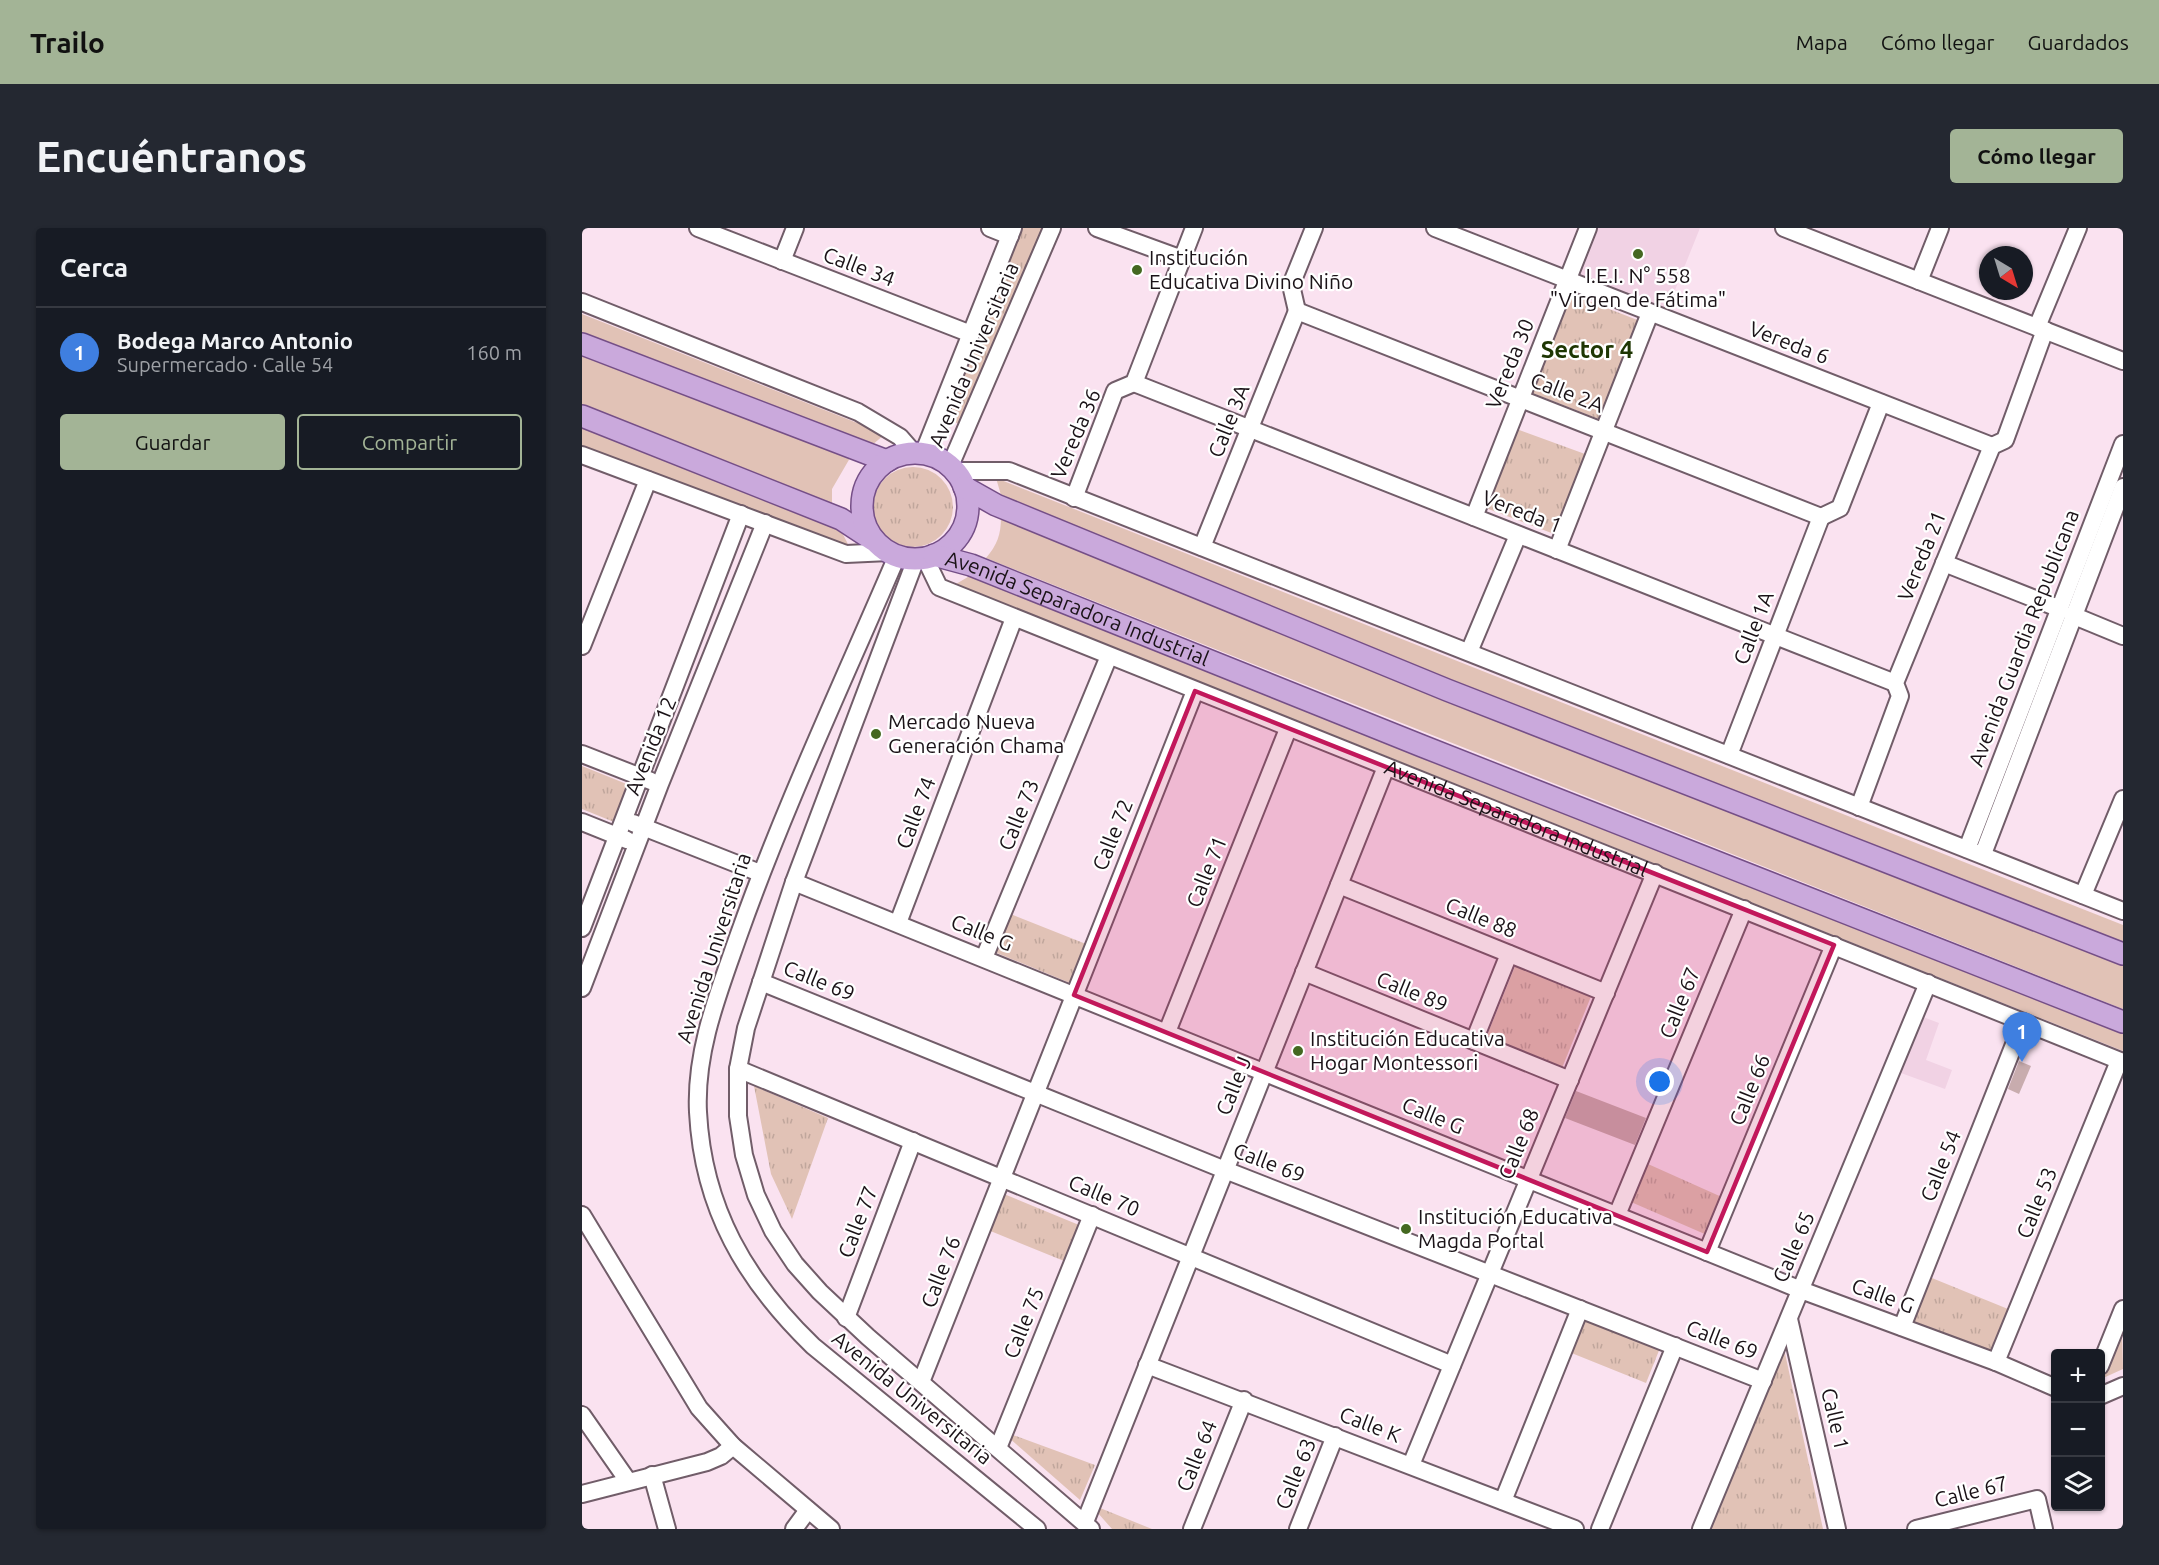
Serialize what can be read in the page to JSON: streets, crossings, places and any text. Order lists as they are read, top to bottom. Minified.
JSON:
{"streets":{"main road":["Avenida Separadora Industrial"],"street":["Calle 34","Vereda 6","Avenida Universitaria","Vereda 30","Calle 2A","Calle 3A","Vereda 36","Vereda 1","Vereda 21","Calle 1A","Avenida Guardia Republicana","Avenida 12","Calle 74","Calle 73","Calle 72","Calle 71","Calle 88","Calle G","Calle 69","Calle 89","Calle 67","Calle J","Calle 66","Calle 68","Calle 54","Calle 70","Calle 53","Calle 77","Calle 65","Calle 76","Calle 75","Calle 1","Calle K","Calle 64","Calle 63"]},"crossings":[["Calle 34","Avenida Universitaria"],["Vereda 6","Vereda 30"],["Vereda 6","Vereda 21"],["Avenida Universitaria","Avenida Separadora Industrial"],["Avenida Universitaria","Calle G"],["Avenida Universitaria","Calle 69"],["Avenida Universitaria","Calle J"],["Avenida Universitaria","Calle 70"],["Avenida Universitaria","Calle 77"],["Avenida Universitaria","Calle 76"],["Avenida Universitaria","Calle 75"],["Vereda 30","Calle 2A"],["Vereda 30","Vereda 1"],["Calle 2A","Calle 3A"],["Calle 2A","Calle 1A"],["Calle 3A","Vereda 1"],["Vereda 36","Vereda 1"],["Vereda 1","Vereda 21"],["Vereda 1","Calle 1A"],["Avenida Separadora Industrial","Avenida 12"],["Avenida Separadora Industrial","Calle 74"],["Avenida Separadora Industrial","Calle 73"],["Avenida Separadora Industrial","Calle 72"],["Avenida Separadora Industrial","Calle 71"],["Avenida Separadora Industrial","Calle 67"],["Avenida Separadora Industrial","Calle J"],["Avenida Separadora Industrial","Calle 66"],["Avenida Separadora Industrial","Calle 68"],["Avenida Separadora Industrial","Calle 54"],["Avenida Separadora Industrial","Calle 53"],["Avenida Separadora Industrial","Calle 65"],["Calle 74","Calle G"],["Calle 73","Calle G"],["Calle 72","Calle G"],["Calle 72","Calle 69"],["Calle 72","Calle 76"],["Calle 71","Calle G"],["Calle 88","Calle J"],["Calle 88","Calle 68"],["Calle G","Calle 67"],["Calle G","Calle J"],["Calle G","Calle 66"],["Calle G","Calle 68"],["Calle G","Calle 54"],["Calle G","Calle 53"],["Calle G","Calle 65"],["Calle 69","Calle J"],["Calle 69","Calle 68"],["Calle 69","Calle 65"],["Calle 69","Calle 76"],["Calle 89","Calle J"],["Calle 89","Calle 68"],["Calle J","Calle 70"],["Calle J","Calle K"],["Calle 68","Calle 70"],["Calle 68","Calle K"],["Calle 70","Calle 77"],["Calle 70","Calle 76"],["Calle 70","Calle 75"],["Calle 65","Calle 1"],["Calle K","Calle 64"],["Calle K","Calle 63"]],"districts":["Sector 4"],"places":["I.E.I. N° 558 \"Virgen de Fátima\"","Institución Educativa Divino Niño","Mercado Nueva Generación Chama","Institución Educativa Hogar Montessori","Institución Educativa Magda Portal"],"north":"bottom right","page":{"header":"Trailo","nav":["Mapa","Cómo llegar","Guardados"],"buttons":["Cómo llegar",["Guardar","Compartir"]],"title":"Encuéntranos","heading":"Cerca","list":[{"mark":"1","name":"Bodega Marco Antonio","note":"Supermercado · Calle 54","value":"160 m"}],"pins":"1","map_buttons":["+","−"]}}
